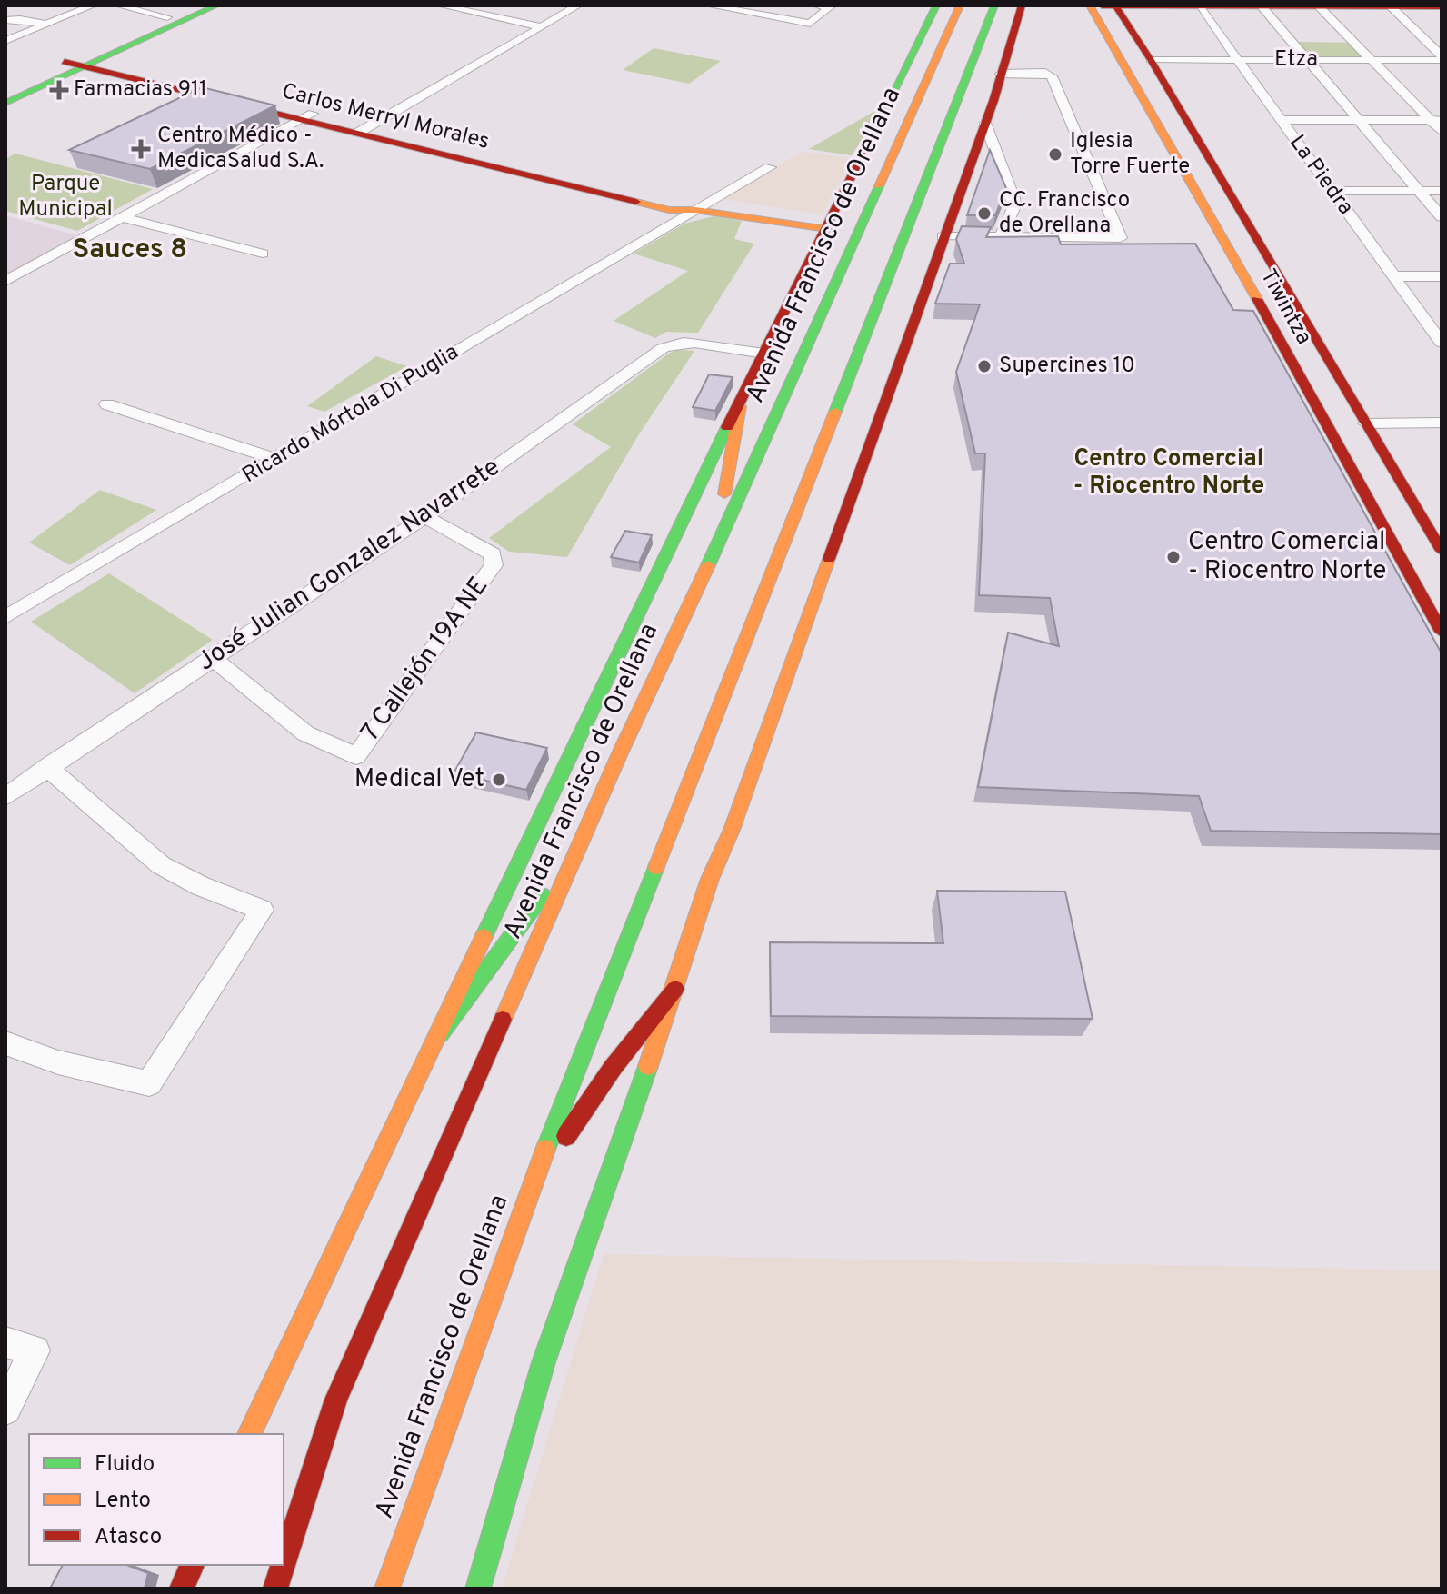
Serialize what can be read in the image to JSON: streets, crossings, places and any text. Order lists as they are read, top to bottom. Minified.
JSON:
{"streets":{"main road":["Carlos Merryl Morales","Avenida Francisco de Orellana","Tiwintza"],"street":["Etza","La Piedra","Ricardo Mórtola Di Puglia","José Julian Gonzalez Navarrete","7 Callejón 19A NE"]},"crossings":[["Etza","La Piedra"],["Etza","Tiwintza"],["Carlos Merryl Morales","Avenida Francisco de Orellana"],["Carlos Merryl Morales","Ricardo Mórtola Di Puglia"],["Avenida Francisco de Orellana","José Julian Gonzalez Navarrete"],["José Julian Gonzalez Navarrete","7 Callejón 19A NE"]],"districts":["Sauces 8","Centro Comercial - Riocentro Norte"],"parks":["Parque Municipal"],"places":{"health":["Farmacias 911","Centro Médico - MedicaSalud S.A."],"other":["Iglesia Torre Fuerte","CC. Francisco de Orellana","Supercines 10","Centro Comercial - Riocentro Norte","Medical Vet"]},"legend":["Fluido","Lento","Atasco"]}
